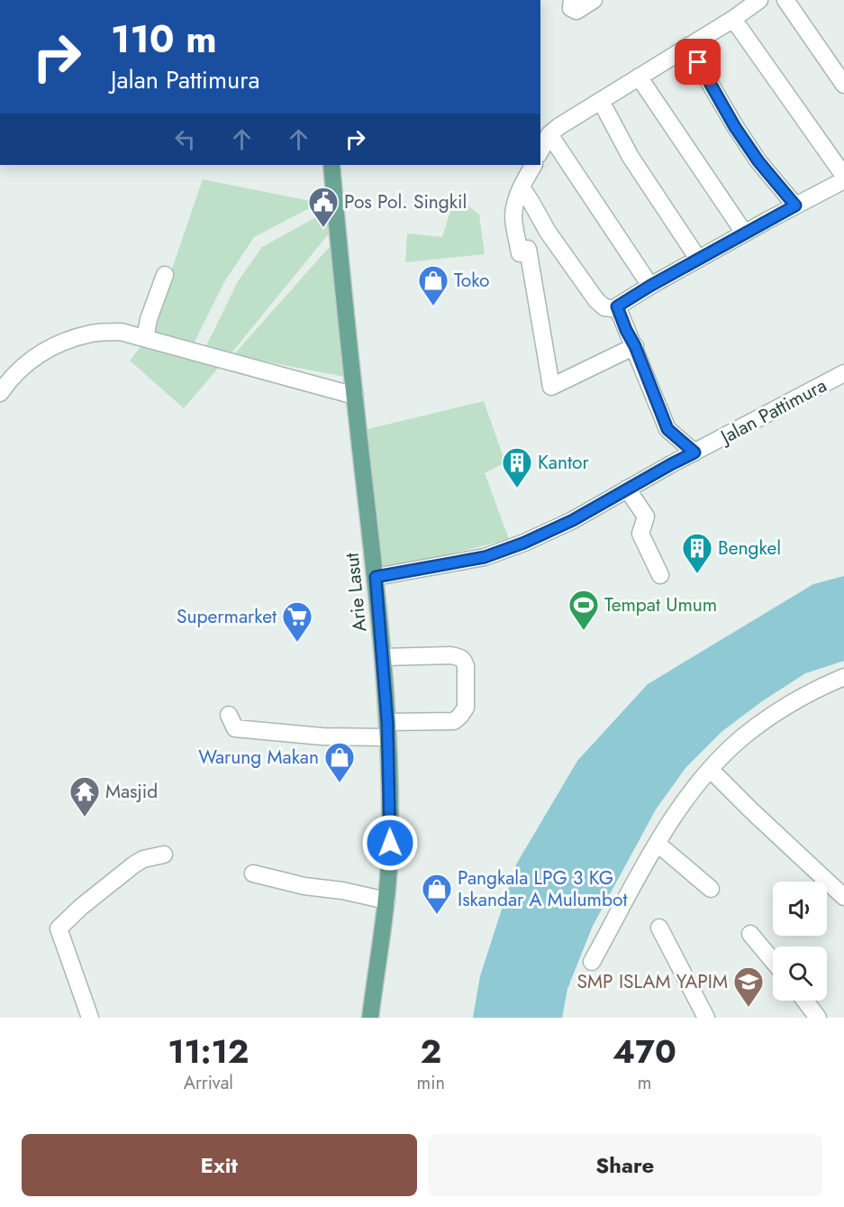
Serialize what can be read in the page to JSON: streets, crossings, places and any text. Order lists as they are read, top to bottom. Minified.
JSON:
{"streets":{"main road":["Arie Lasut"],"street":["Jalan Pattimura"]},"crossings":[["Jalan Pattimura","Arie Lasut"]],"places":{"public building":["Pos Pol. Singkil"],"shop":["Toko","Warung Makan","Pangkala LPG 3 KG Iskandar A Mulumbot"],"building":["Kantor","Bengkel"],"sports":["Tempat Umum"],"supermarket":["Supermarket"],"temple":["Masjid"],"school or university":["SMP ISLAM YAPIM"]},"page":{"turn":["110 m","Jalan Pattimura"],"eta":["11:12","Arrival","2","min","470","m"],"buttons":["Exit","Share"]}}
